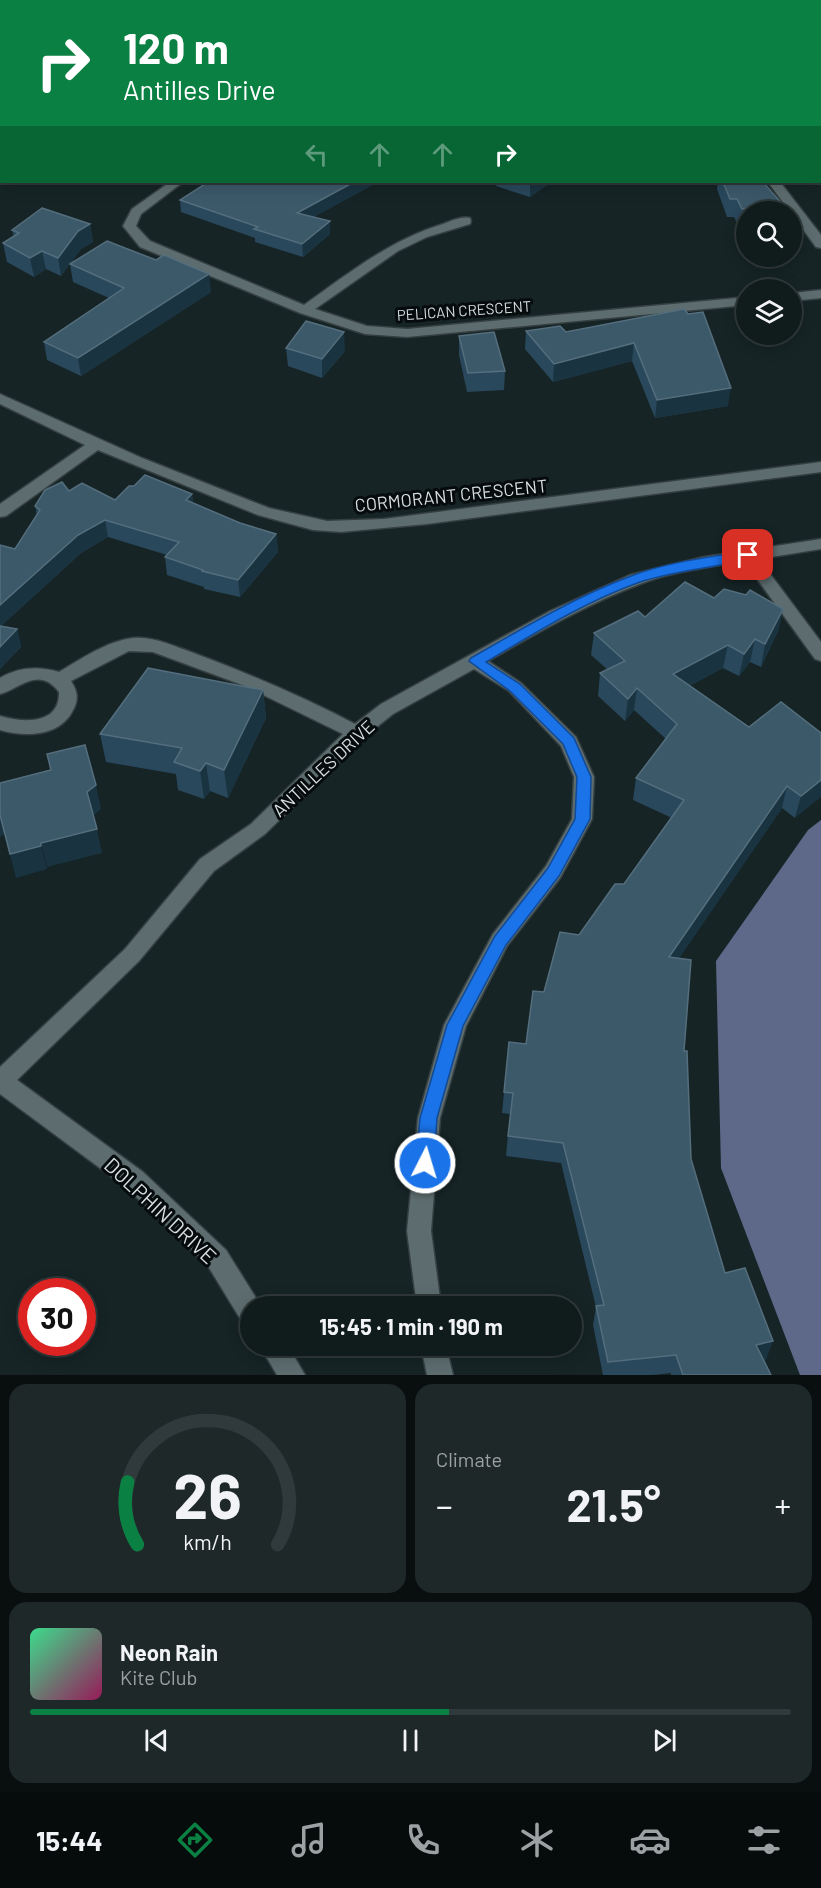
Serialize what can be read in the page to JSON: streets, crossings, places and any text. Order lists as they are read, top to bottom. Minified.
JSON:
{"streets":{"street":["PELICAN CRESCENT","CORMORANT CRESCENT","ANTILLES DRIVE","DOLPHIN DRIVE"]},"crossings":[["ANTILLES DRIVE","DOLPHIN DRIVE"]],"page":{"turn":["120 m","Antilles Drive"],"limit":"30","trip":"15:45 · 1 min · 190 m","tile":"Climate","heat":["−","21.5°","+"],"song":["Neon Rain","Kite Club"],"tabs":"15:44","gauge":["26","km/h"]}}
